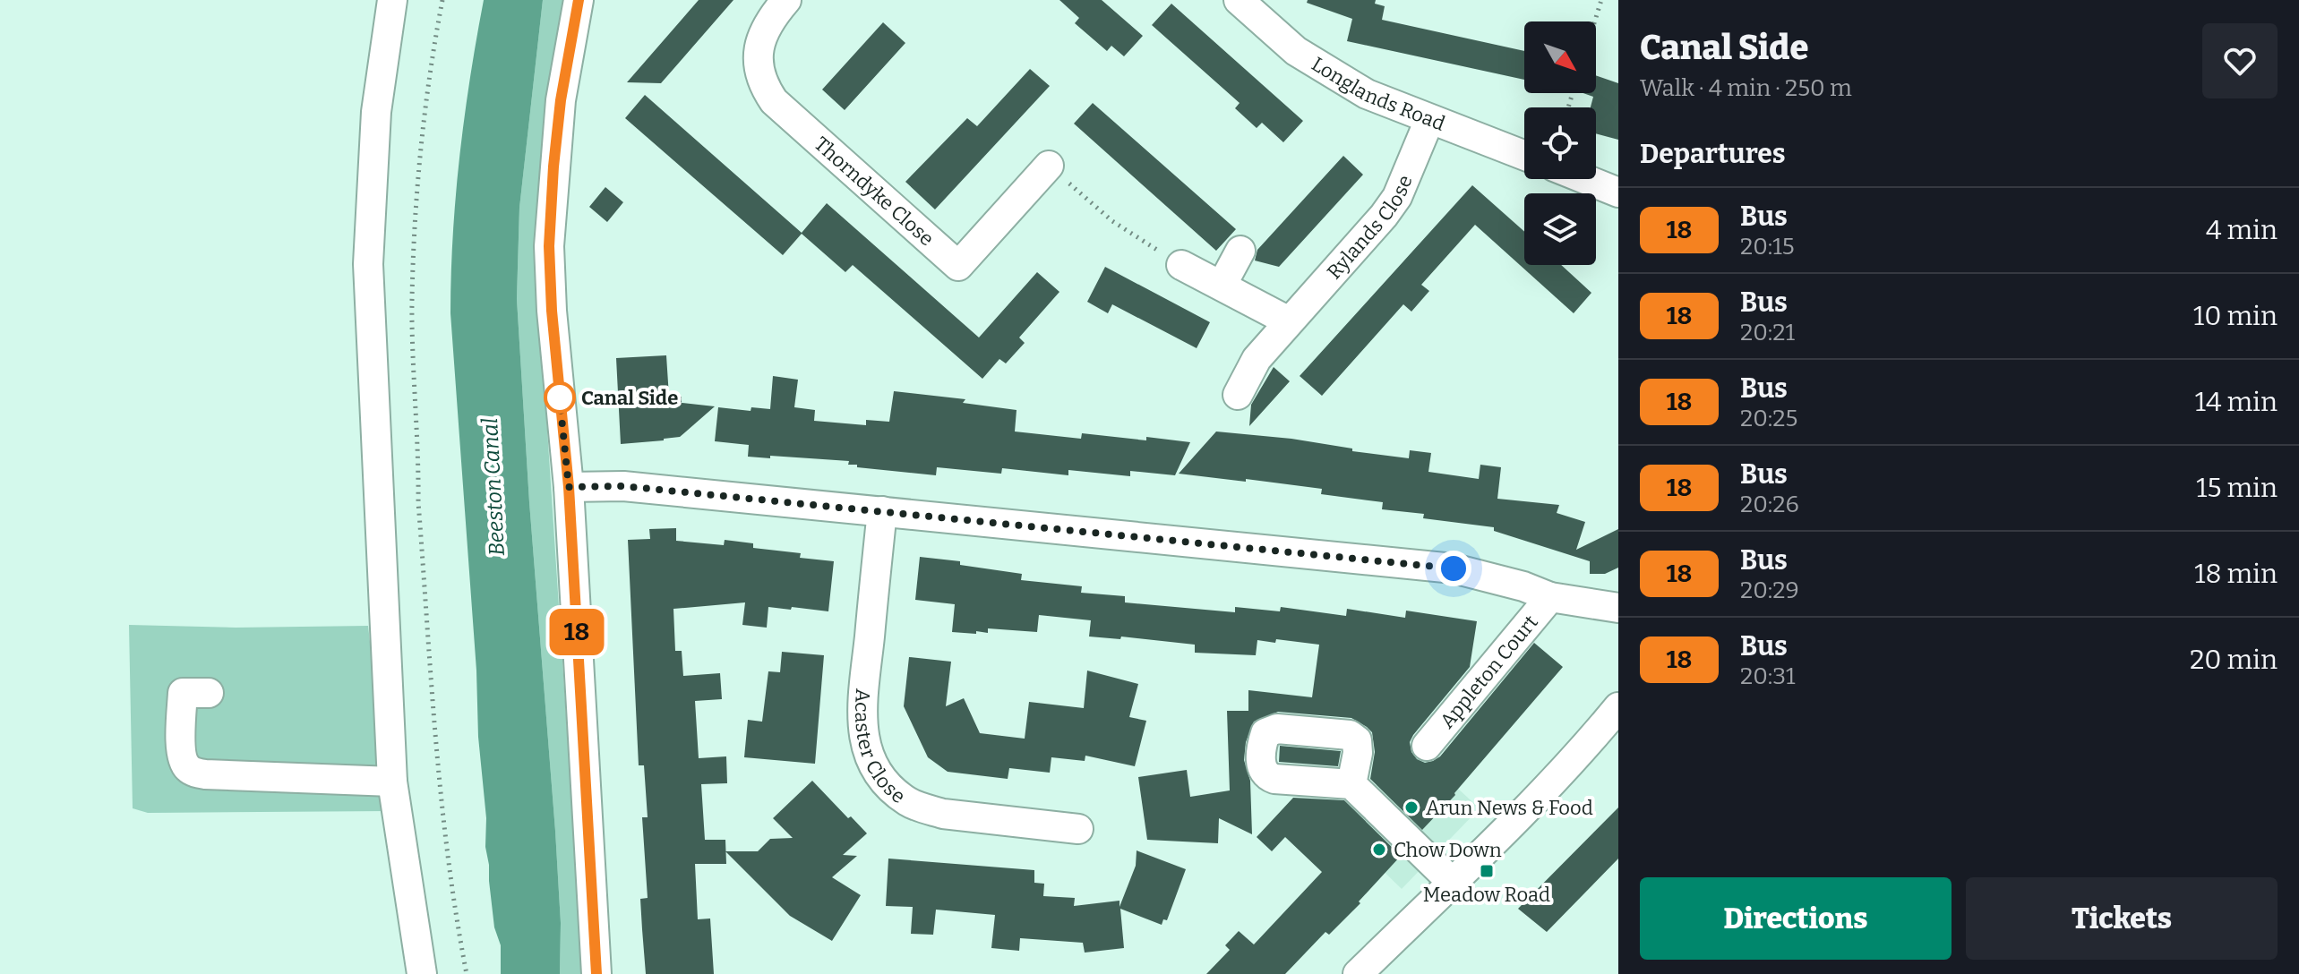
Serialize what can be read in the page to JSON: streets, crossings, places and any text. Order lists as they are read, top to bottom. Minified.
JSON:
{"streets":{"street":["Longlands Road","Thorndyke Close","Rylands Close","Appleton Court","Acaster Close"]},"crossings":[["Longlands Road","Rylands Close"]],"water":["Beeston Canal"],"places":{"other":["Canal Side","Arun News & Food","Chow Down"],"transit":["Meadow Road"]},"lines":["bus line 18"],"north":"bottom right","page":{"on_map":"18","heading":[["Canal Side","Walk · 4 min · 250 m"],"Departures"],"list":[{"mark":"18","name":"Bus","note":"20:15","value":"4 min"},{"mark":"18","name":"Bus","note":"20:21","value":"10 min"},{"mark":"18","name":"Bus","note":"20:25","value":"14 min"},{"mark":"18","name":"Bus","note":"20:26","value":"15 min"},{"mark":"18","name":"Bus","note":"20:29","value":"18 min"},{"mark":"18","name":"Bus","note":"20:31","value":"20 min"}],"buttons":["Directions","Tickets"]}}
